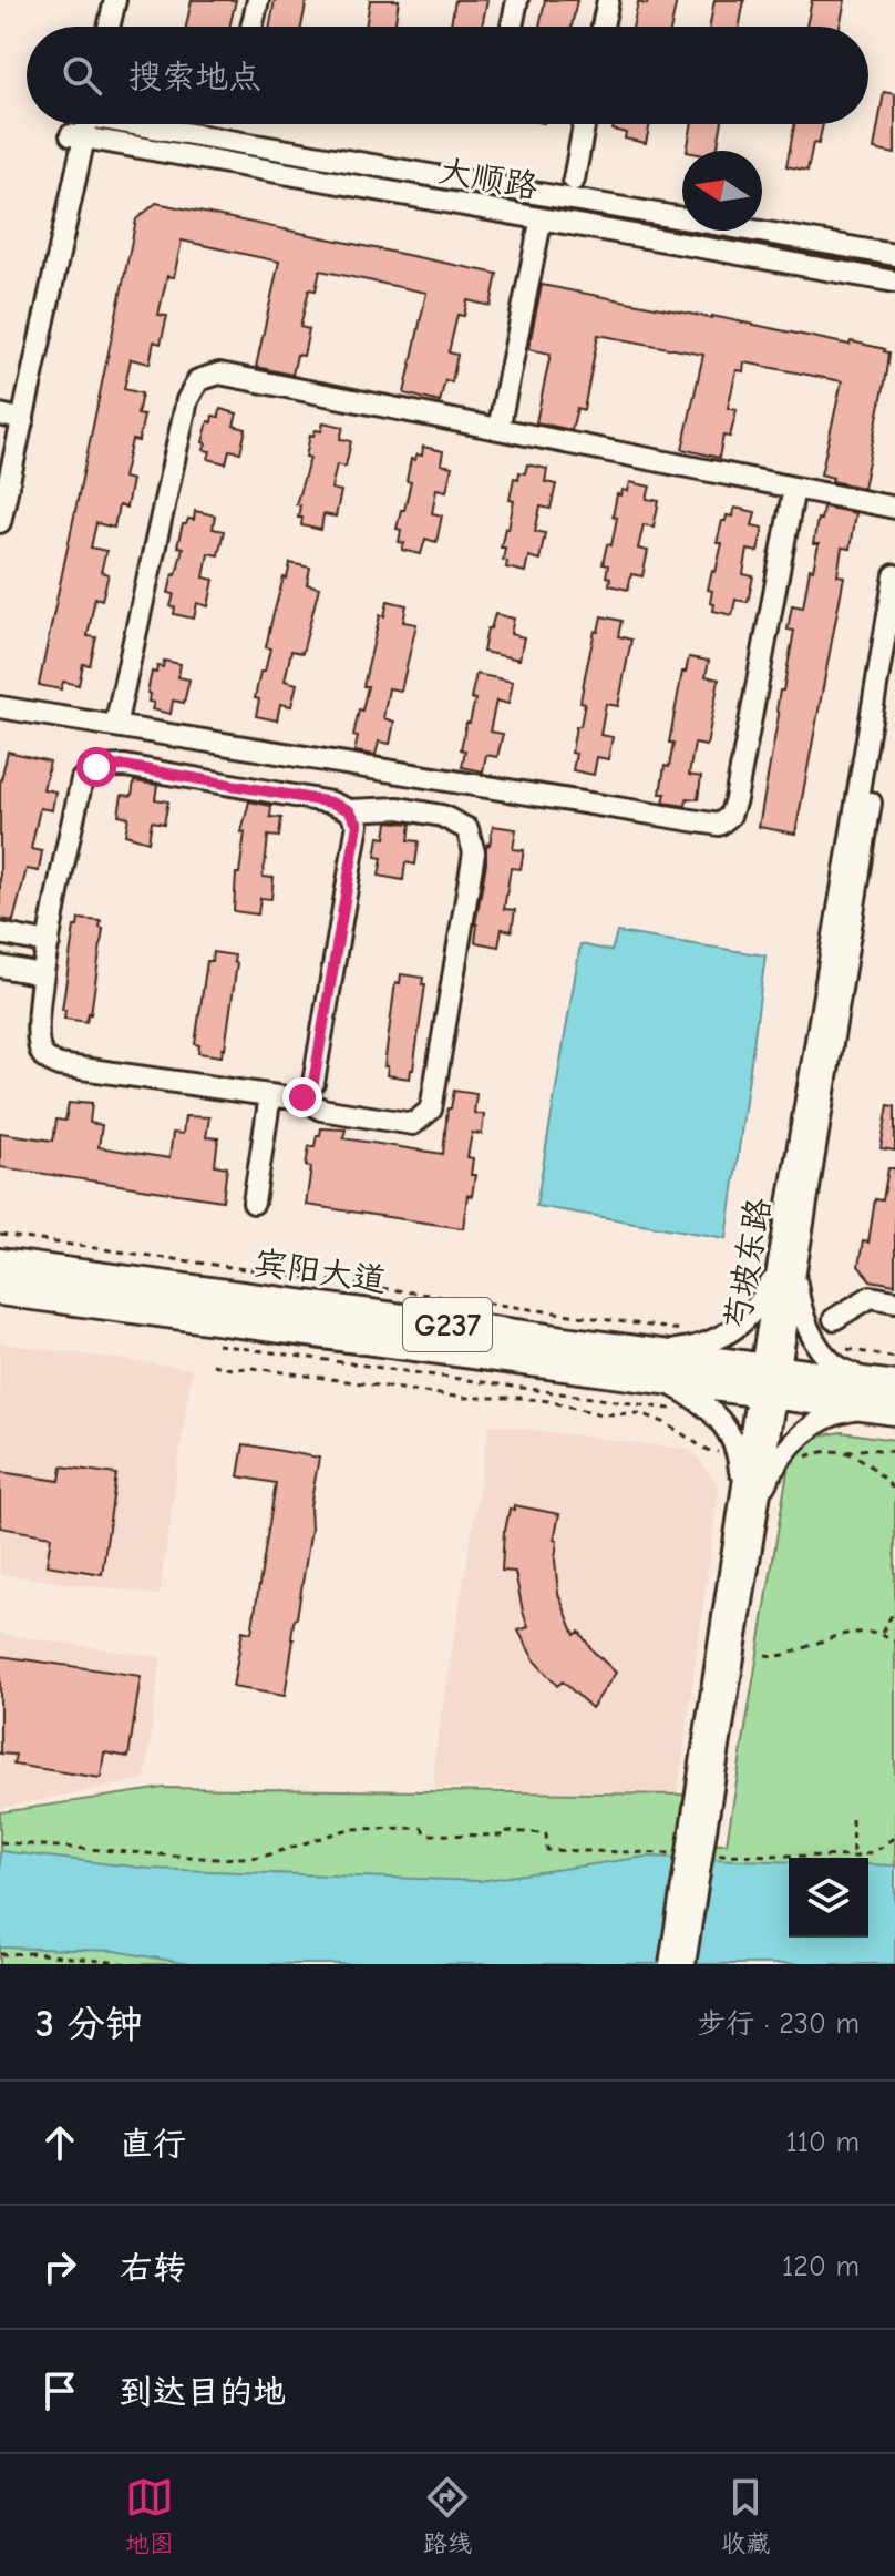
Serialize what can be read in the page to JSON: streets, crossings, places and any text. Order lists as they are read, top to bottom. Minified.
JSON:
{"streets":{"highway":["宾阳大道","G237"],"street":["大顺路","芍坡东路"]},"crossings":[["芍坡东路","宾阳大道"]],"north":"left","page":{"search":"搜索地点","heading":["3 分钟","步行 · 230 m"],"list":[["直行","110 m"],["右转","120 m"],"到达目的地"],"nav":["地图","路线","收藏"]}}
